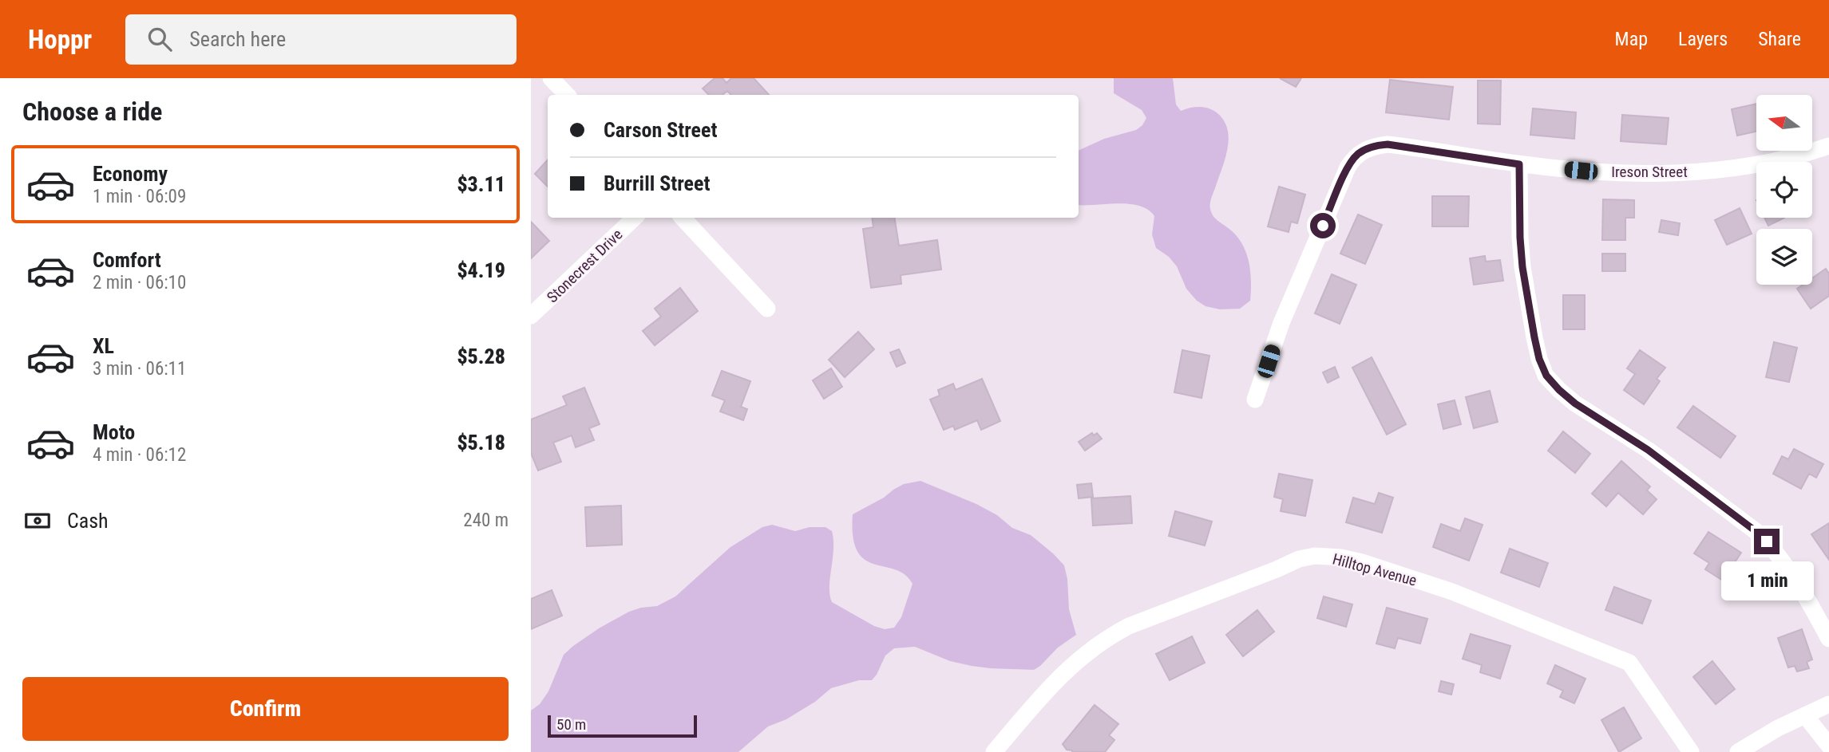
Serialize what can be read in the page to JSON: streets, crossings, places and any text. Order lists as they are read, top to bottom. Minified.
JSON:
{"streets":{"street":["Ireson Street","Stonecrest Drive","Hilltop Avenue"]},"scale_bar":"50 m","north":"left","page":{"header":"Hoppr","search":"Search here","nav":["Map","Layers","Share"],"heading":"Choose a ride","banner":["Carson Street","Burrill Street"],"list":[{"name":"Economy","note":"1 min · 06:09","value":"$3.11"},{"name":"Comfort","note":"2 min · 06:10","value":"$4.19"},{"name":"XL","note":"3 min · 06:11","value":"$5.28"},{"name":"Moto","note":"4 min · 06:12","value":"$5.18"}],"pay":["Cash","240 m"],"bubble":"1 min","buttons":"Confirm","scale":"50 m"}}
